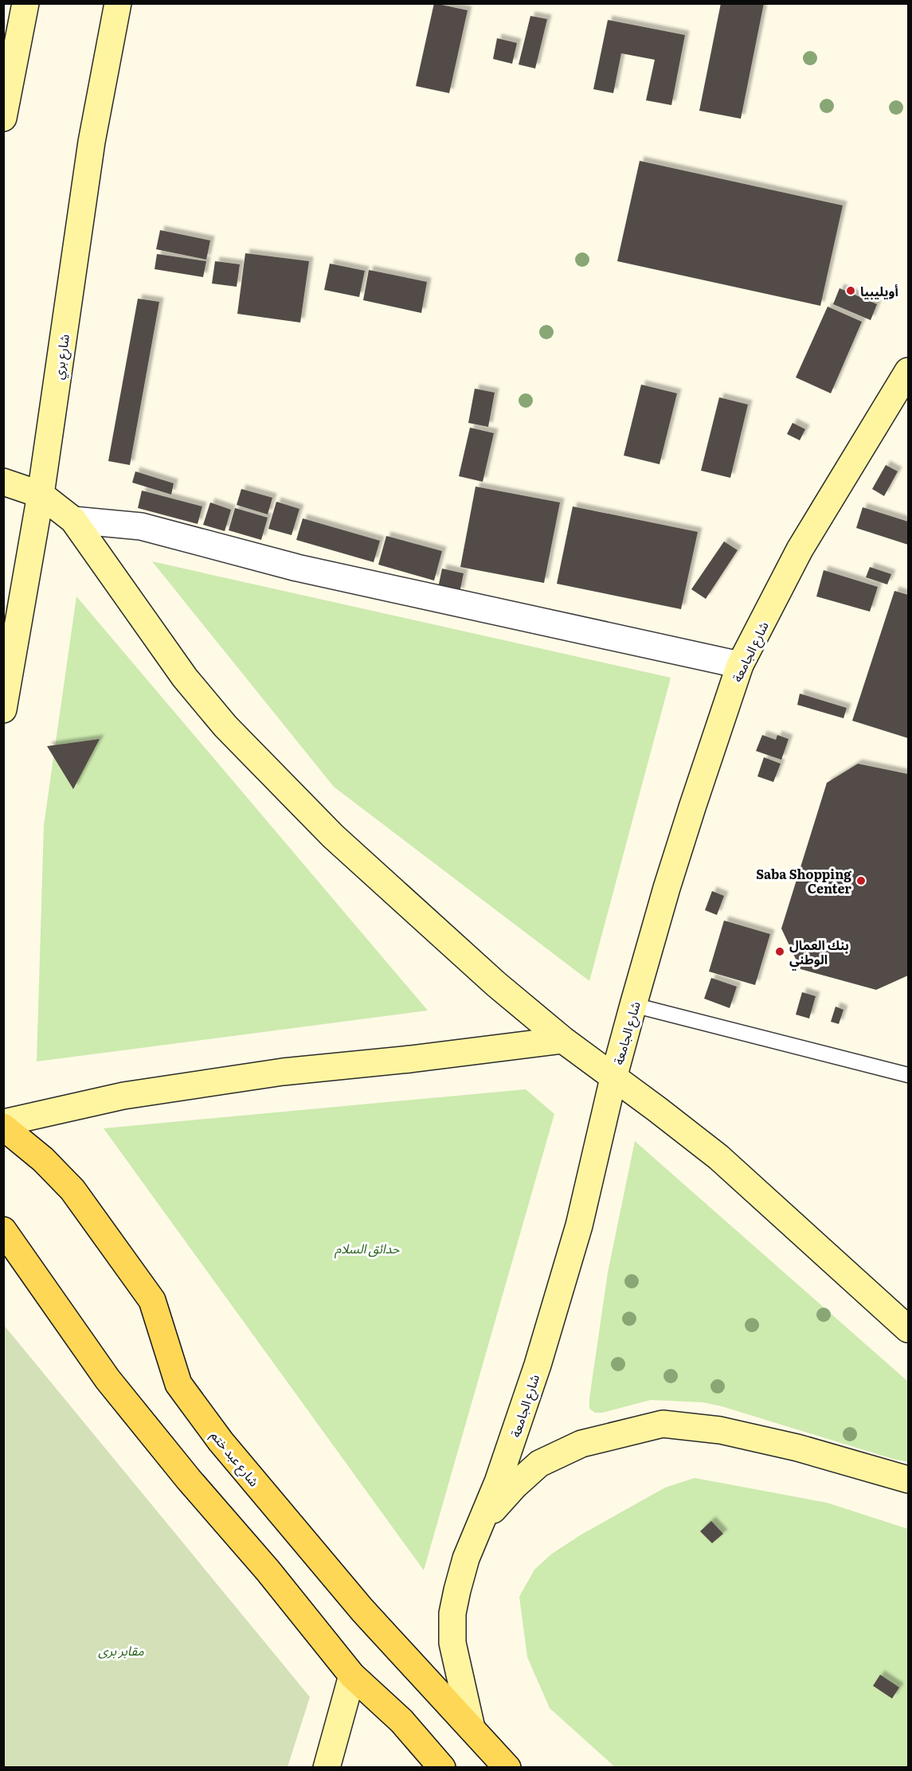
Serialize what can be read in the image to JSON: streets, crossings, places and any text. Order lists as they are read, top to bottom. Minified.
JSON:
{"streets":{"main road":["شارع بري","شارع الجامعة","شارع عبد ختم"]},"crossings":[["شارع الجامعة","شارع عبد ختم"]],"parks":["حدائق السلام","مقابر برى"],"places":["أويليبيا","Saba Shopping Center","بنك العمال الوطني"]}
